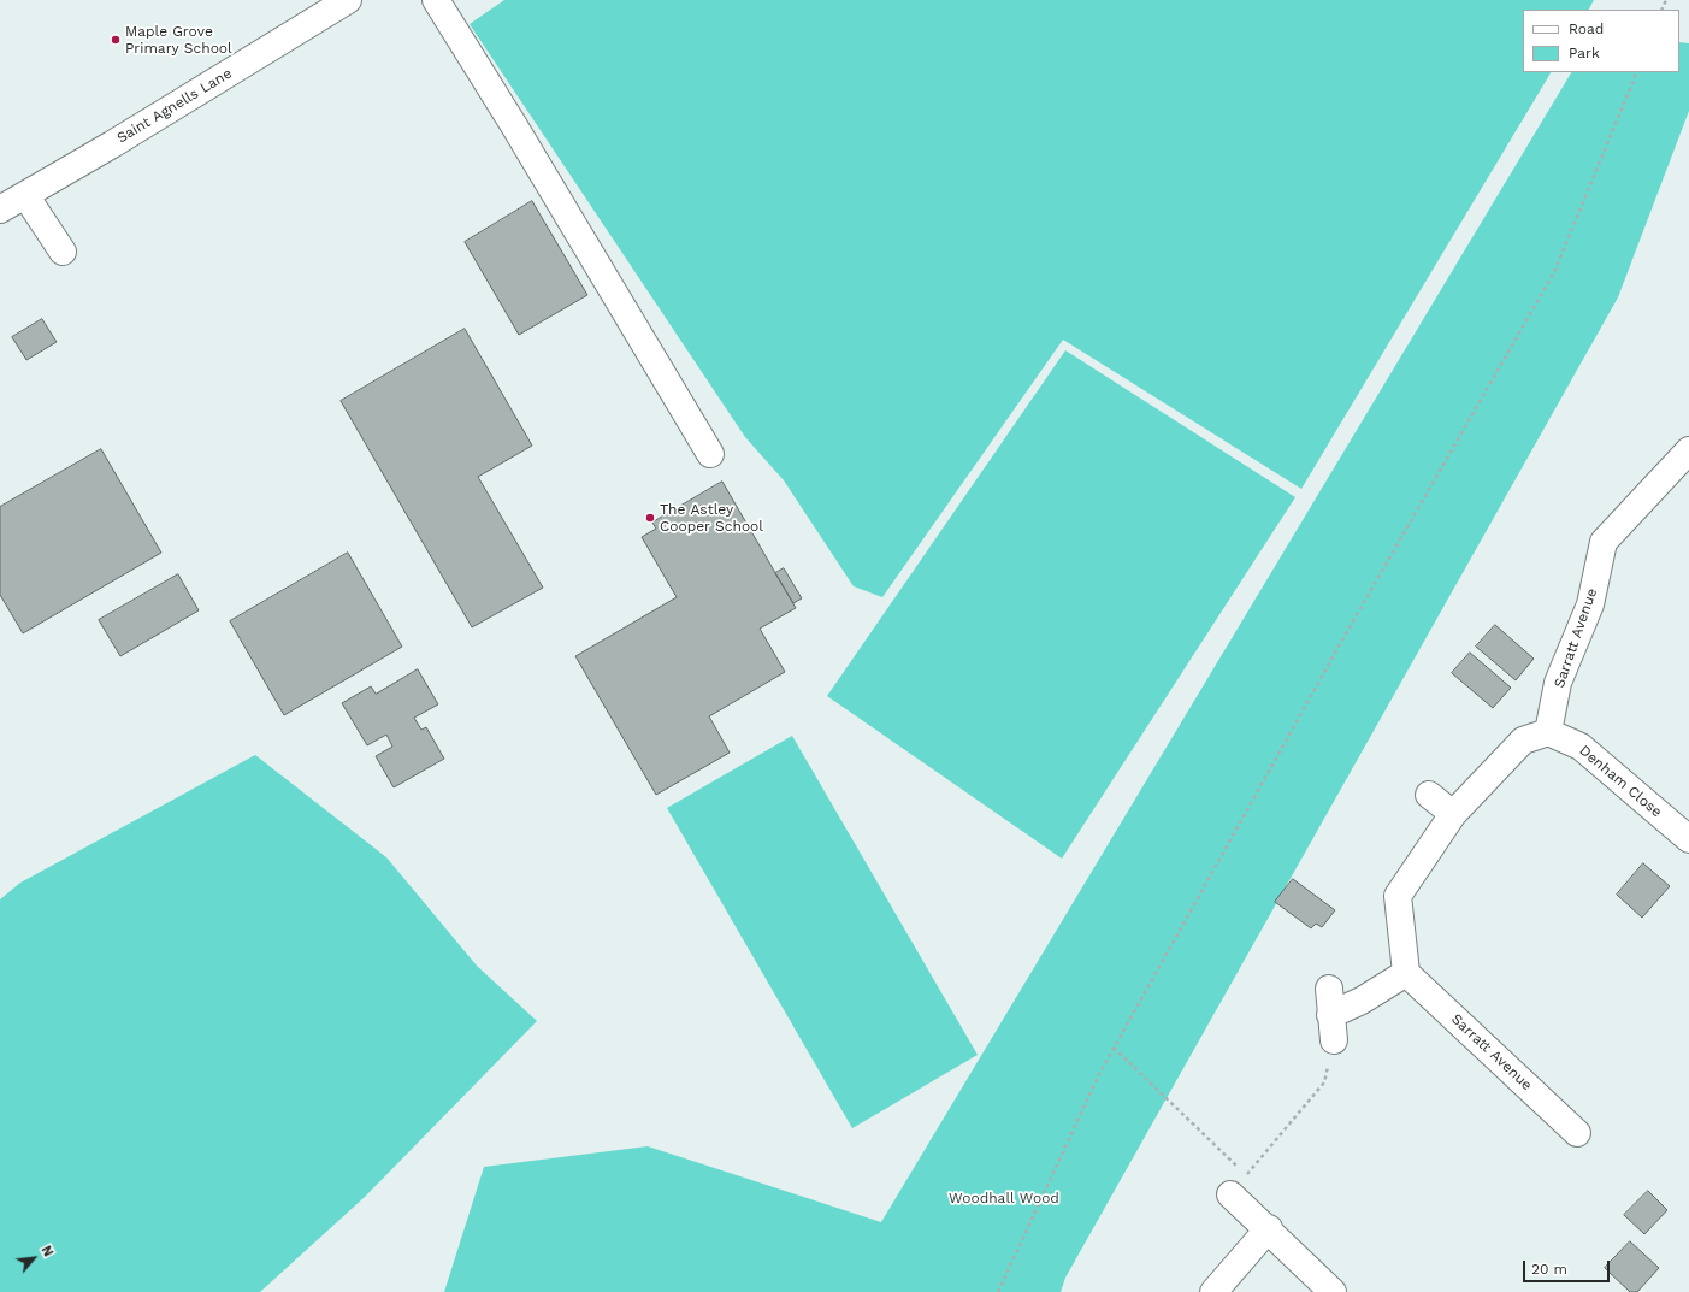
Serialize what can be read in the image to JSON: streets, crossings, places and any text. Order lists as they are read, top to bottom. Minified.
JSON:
{"streets":{"street":["Saint Agnells Lane","Sarratt Avenue","Denham Close"]},"crossings":[["Sarratt Avenue","Denham Close"]],"parks":["Woodhall Wood"],"places":["Maple Grove Primary School","The Astley Cooper School"],"legend":["Road","Park"],"scale_bar":"20 m","north":"top right"}
